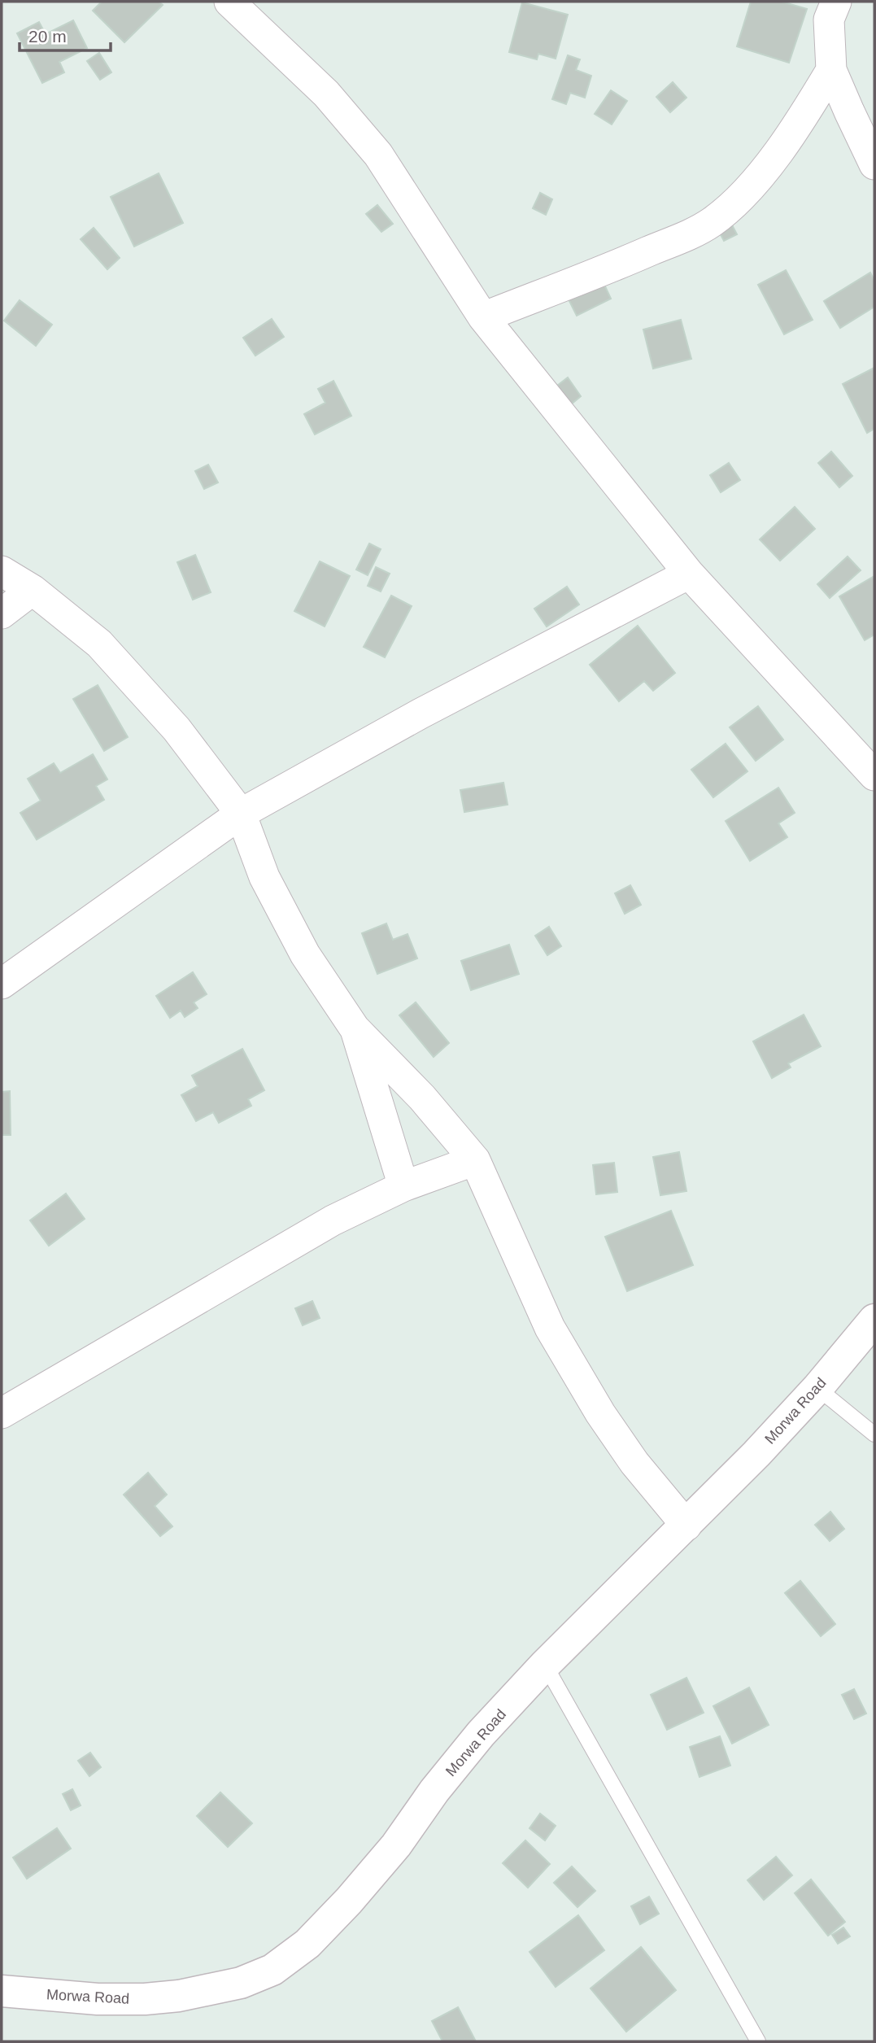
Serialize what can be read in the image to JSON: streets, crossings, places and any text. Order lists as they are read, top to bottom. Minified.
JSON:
{"streets":{"main road":["Morwa Road"]},"scale_bar":"20 m"}
